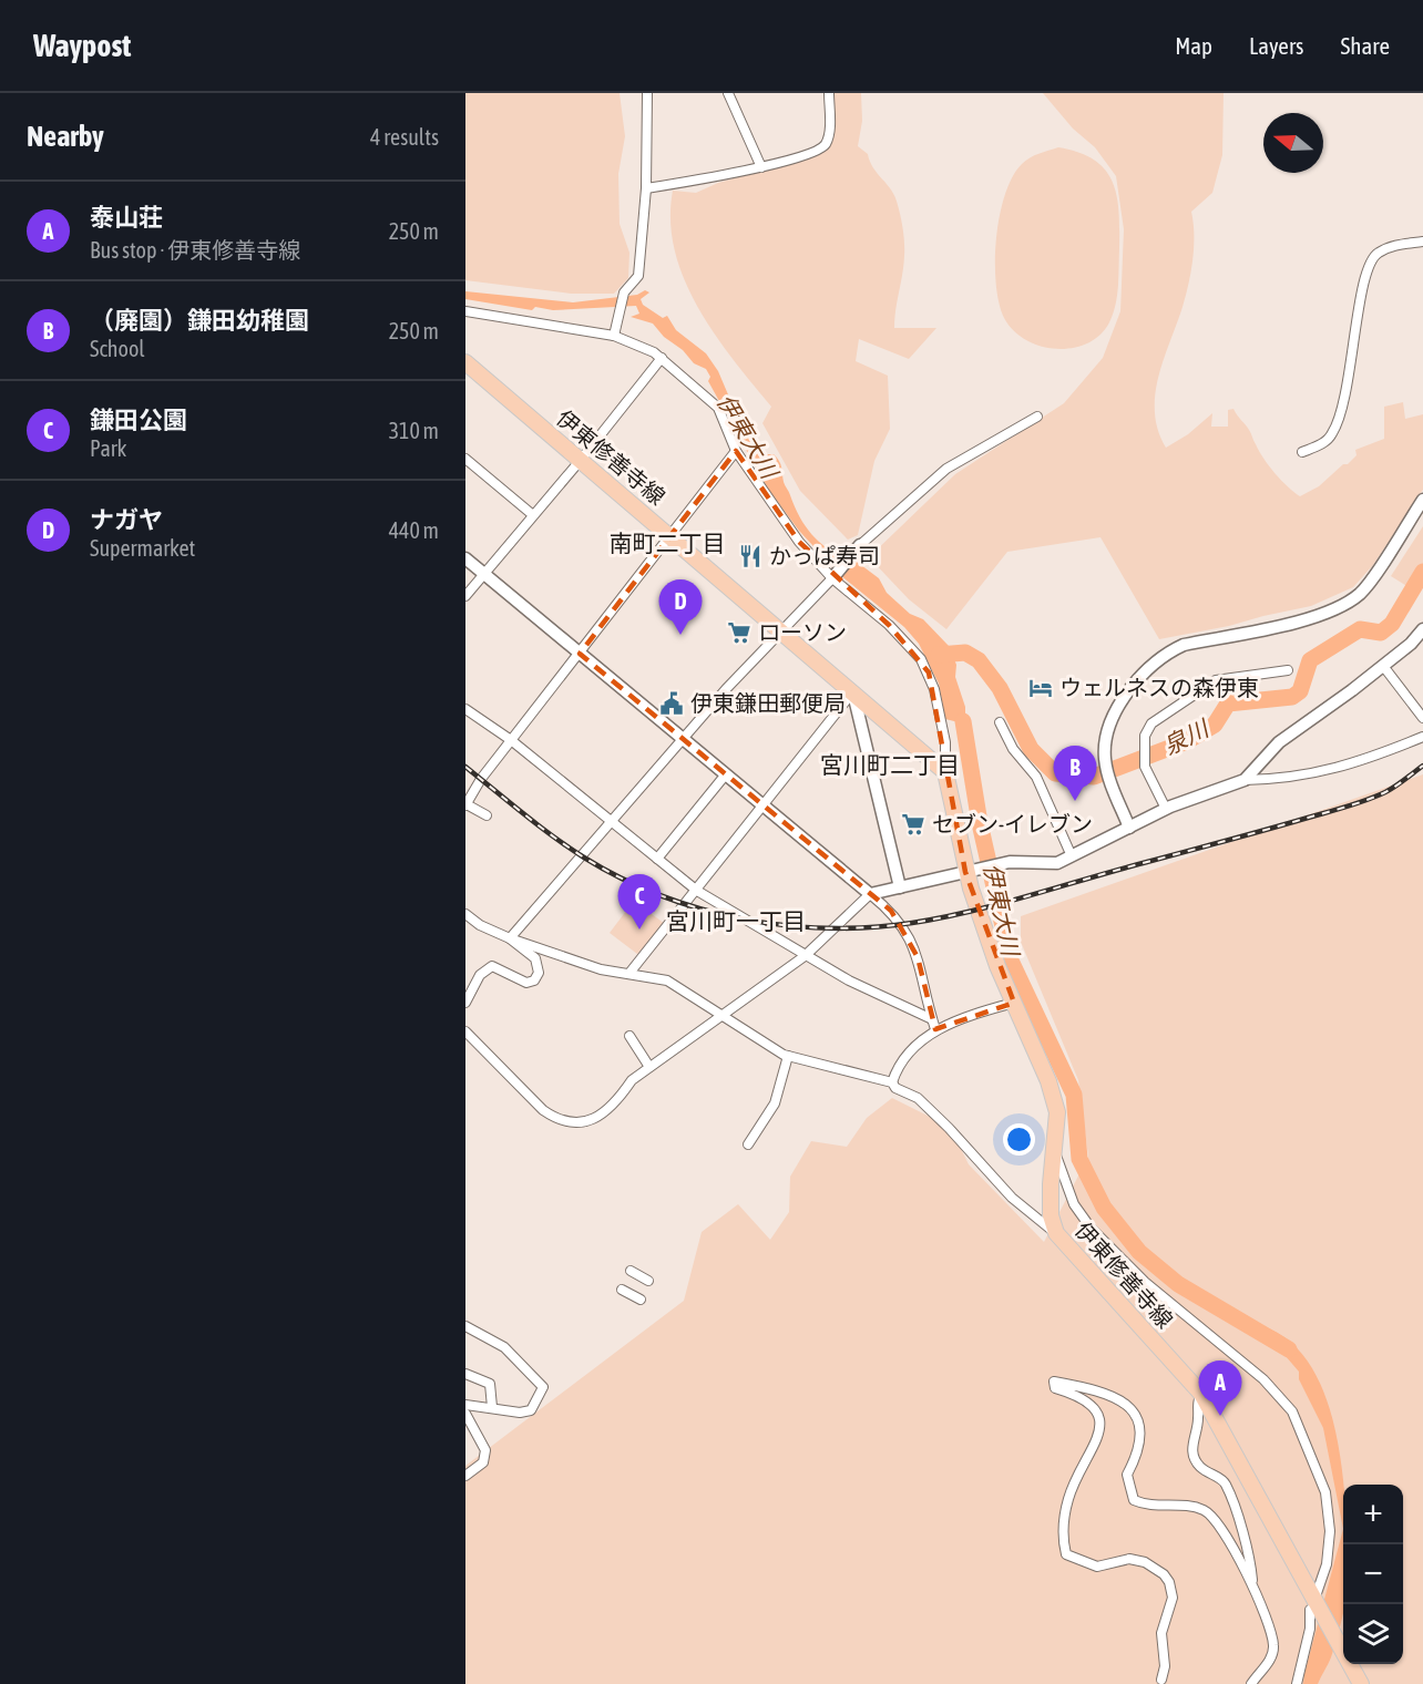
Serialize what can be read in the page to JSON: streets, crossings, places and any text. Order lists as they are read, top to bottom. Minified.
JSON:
{"streets":{"main road":["伊東修善寺線"]},"districts":["南町二丁目","宮川町二丁目","宮川町一丁目"],"water":["伊東大川","泉川"],"places":{"restaurant":["かっぱ寿司"],"supermarket":["ローソン","セブン-イレブン"],"hotel":["ウェルネスの森伊東"],"public building":["伊東鎌田郵便局"]},"north":"left","page":{"header":"Waypost","nav":["Map","Layers","Share"],"heading":["Nearby","4 results"],"list":[{"mark":"A","name":"泰山荘","note":"Bus stop · 伊東修善寺線","value":"250 m"},{"mark":"B","name":"（廃園）鎌田幼稚園","note":"School","value":"250 m"},{"mark":"C","name":"鎌田公園","note":"Park","value":"310 m"},{"mark":"D","name":"ナガヤ","note":"Supermarket","value":"440 m"}],"pins":["D","B","C","A"],"map_buttons":["+","−"]}}
